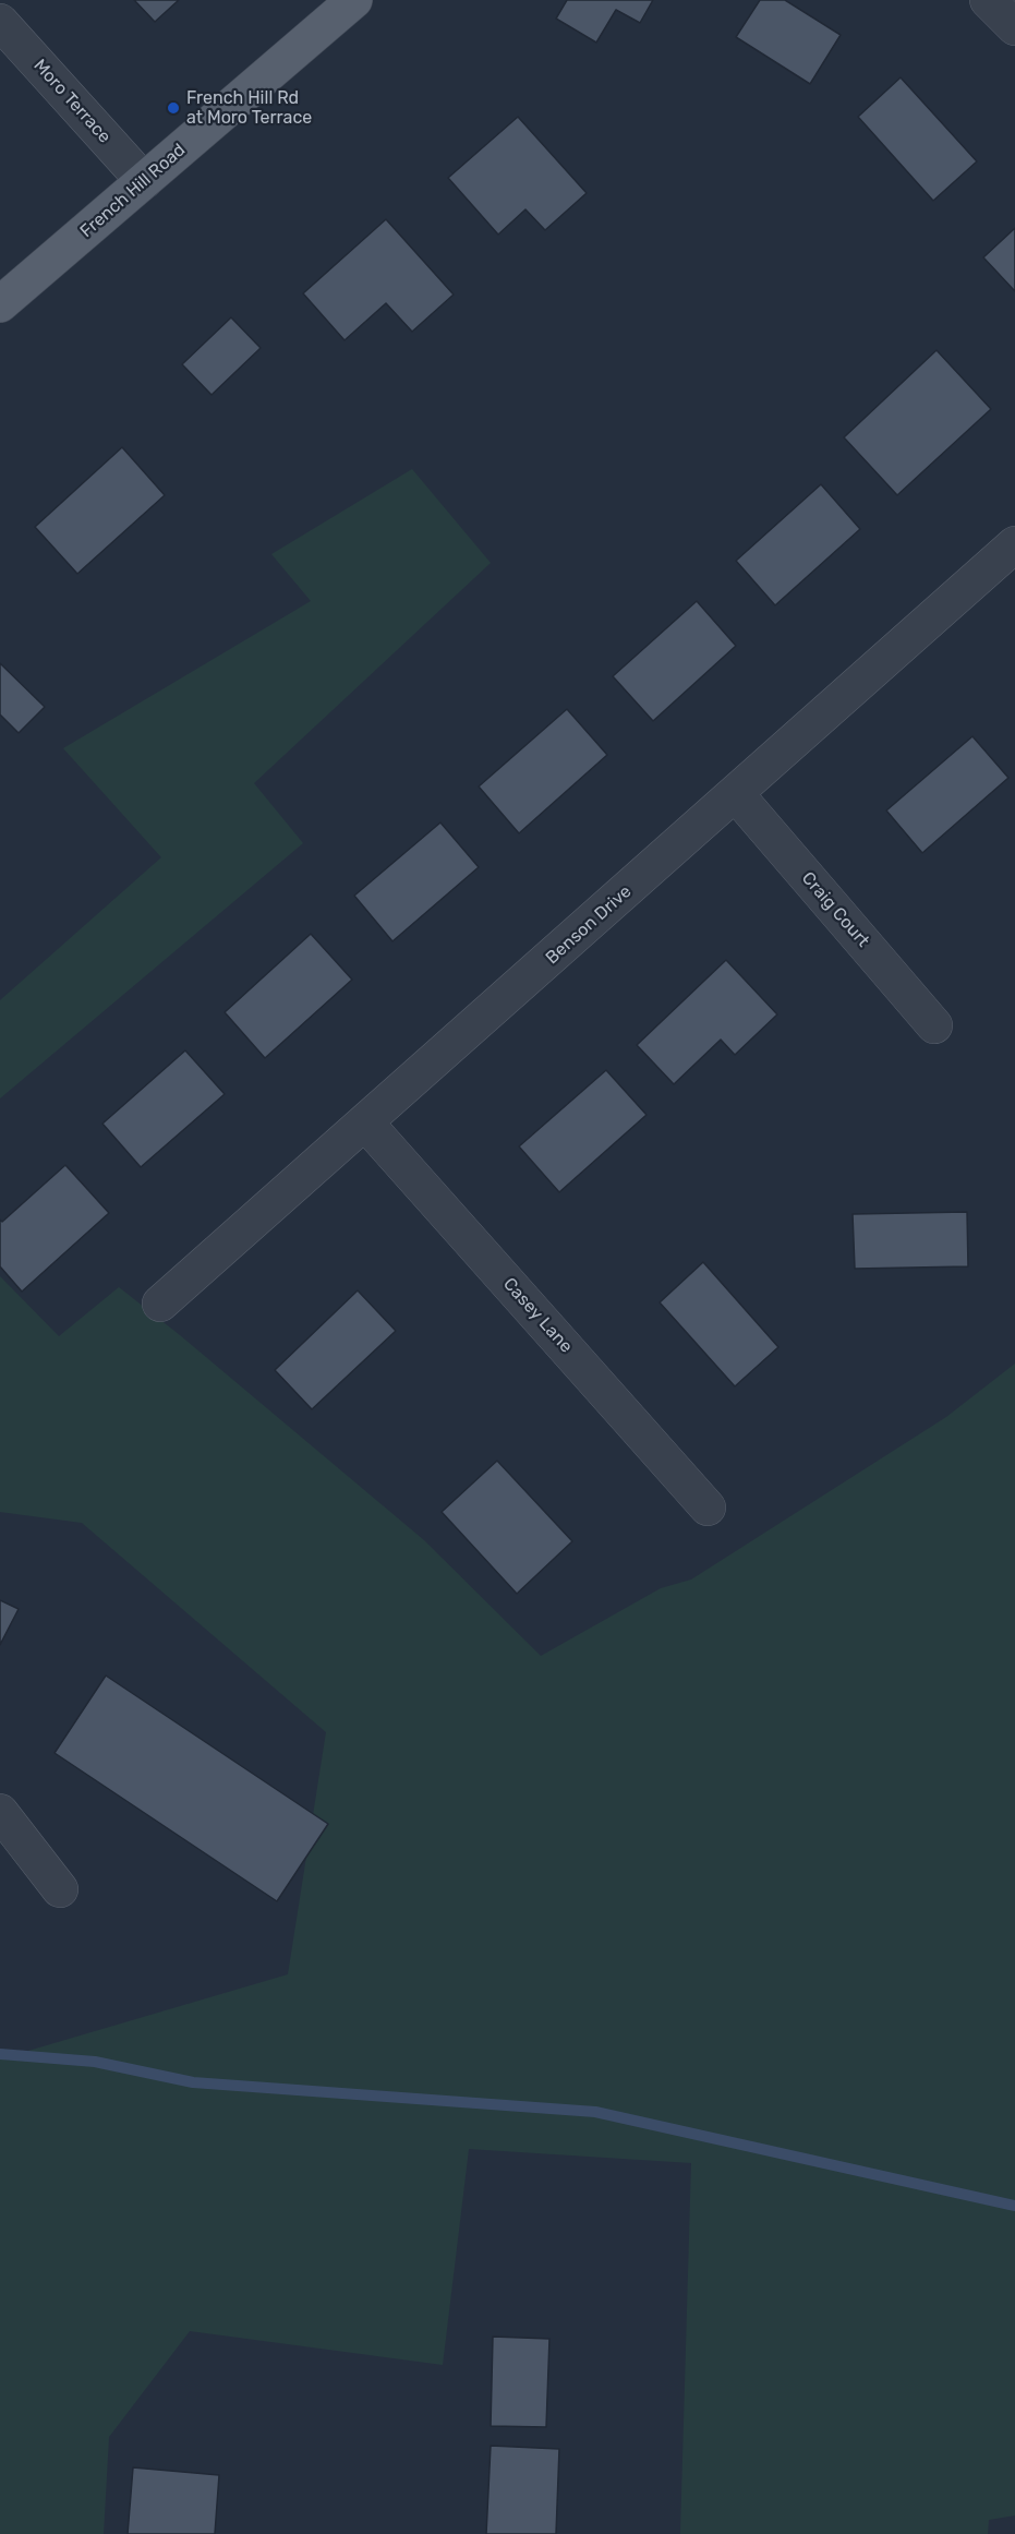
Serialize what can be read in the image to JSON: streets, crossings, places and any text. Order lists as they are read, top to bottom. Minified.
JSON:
{"streets":{"main road":["French Hill Road"],"street":["Moro Terrace","Craig Court","Benson Drive","Casey Lane"]},"crossings":[["Moro Terrace","French Hill Road"],["Craig Court","Benson Drive"],["Benson Drive","Casey Lane"]],"places":["French Hill Rd at Moro Terrace"]}
